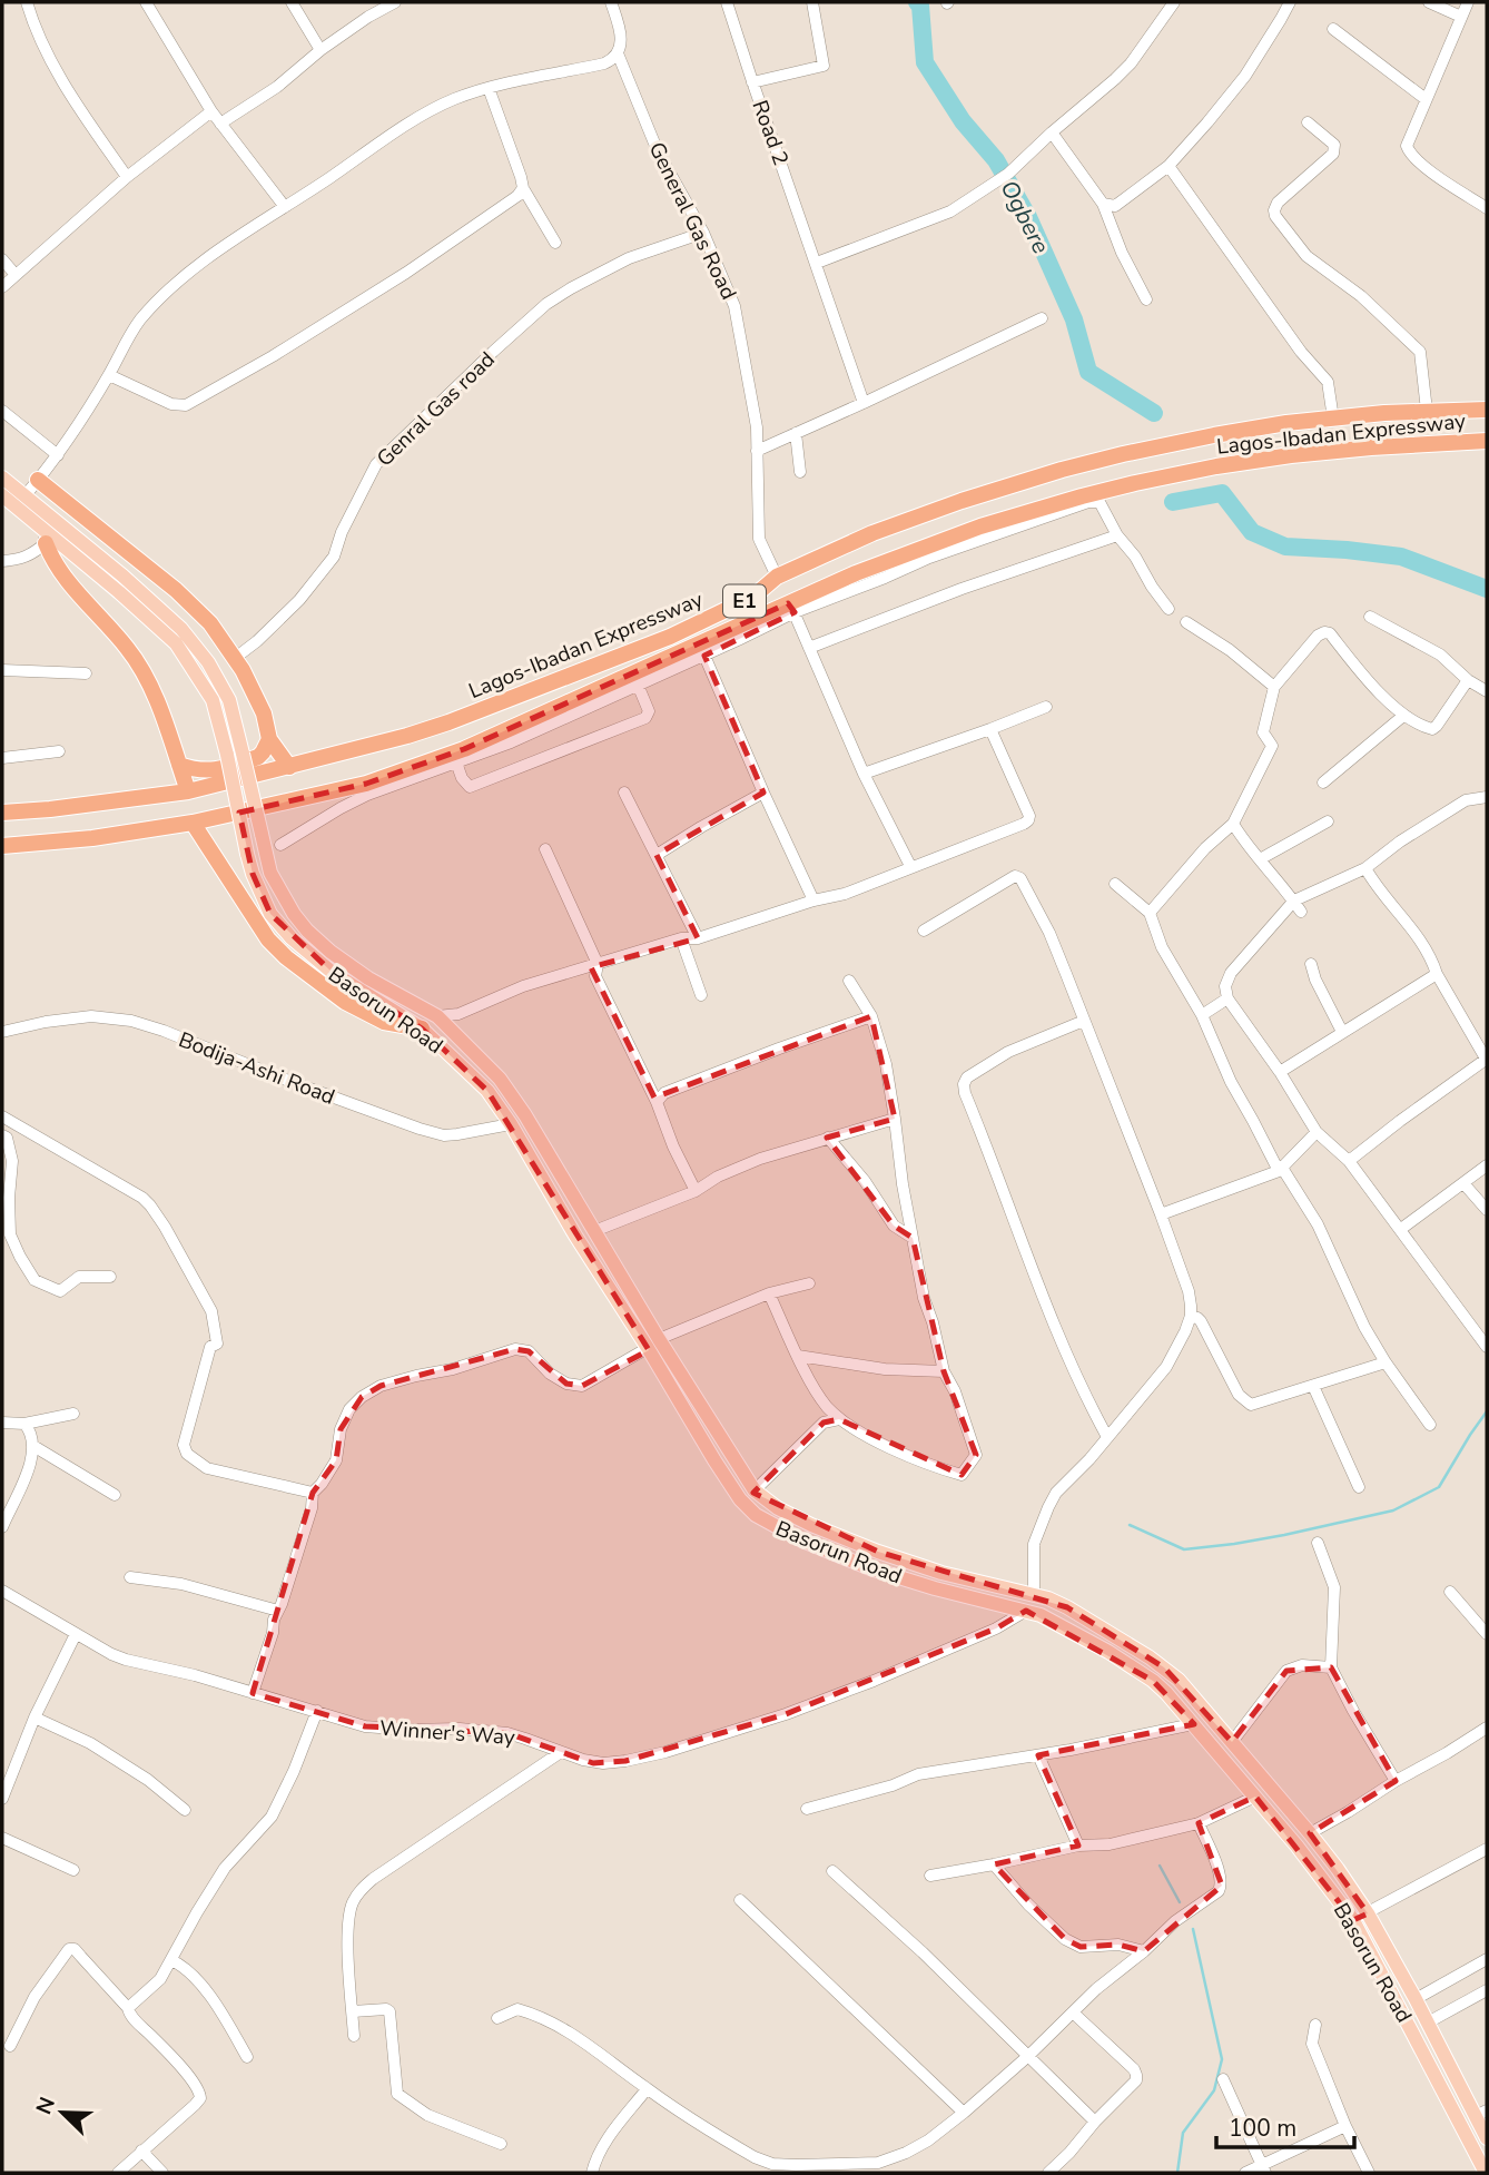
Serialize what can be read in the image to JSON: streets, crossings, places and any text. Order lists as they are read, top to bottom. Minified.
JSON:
{"streets":{"highway":["Lagos-Ibadan Expressway","E1"],"main road":["Basorun Road"],"street":["Road 2","General Gas Road","Genral Gas road","Bodija-Ashi Road","Winner's Way"]},"crossings":[["General Gas Road","Genral Gas road"],["General Gas Road","Lagos-Ibadan Expressway"],["Basorun Road","Bodija-Ashi Road"],["Basorun Road","Winner's Way"]],"water":["Ogbere"],"scale_bar":"100 m","north":"top left"}
